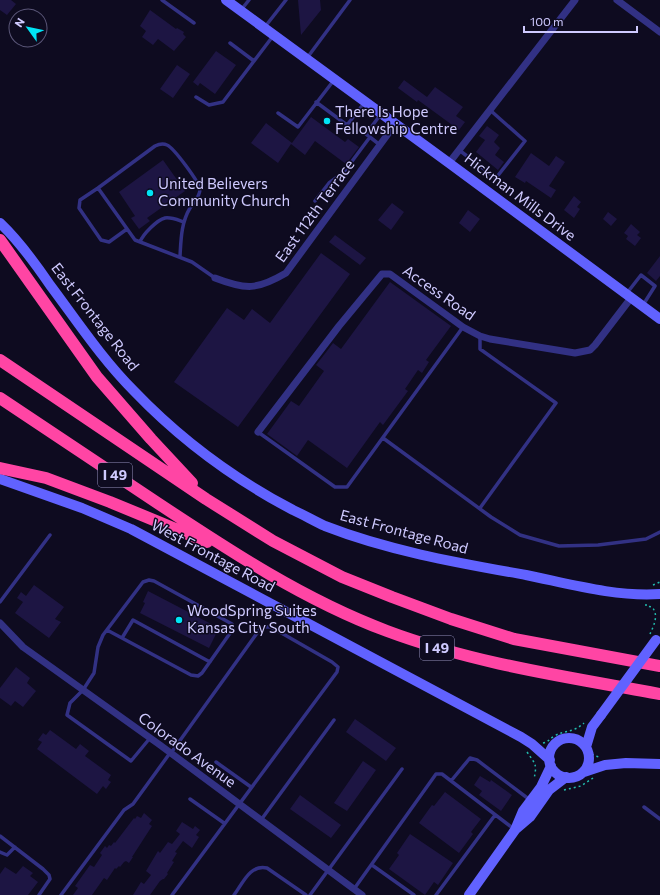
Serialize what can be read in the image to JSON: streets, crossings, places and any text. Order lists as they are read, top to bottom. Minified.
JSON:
{"streets":{"highway":["I 49"],"street":["Hickman Mills Drive","East 112th Terrace","Access Road","East Frontage Road","West Frontage Road","Colorado Avenue"]},"crossings":[["Hickman Mills Drive","East 112th Terrace"],["Hickman Mills Drive","Access Road"]],"places":["There Is Hope Fellowship Centre","United Believers Community Church","WoodSpring Suites Kansas City South"],"scale_bar":"100 m","north":"top left"}
